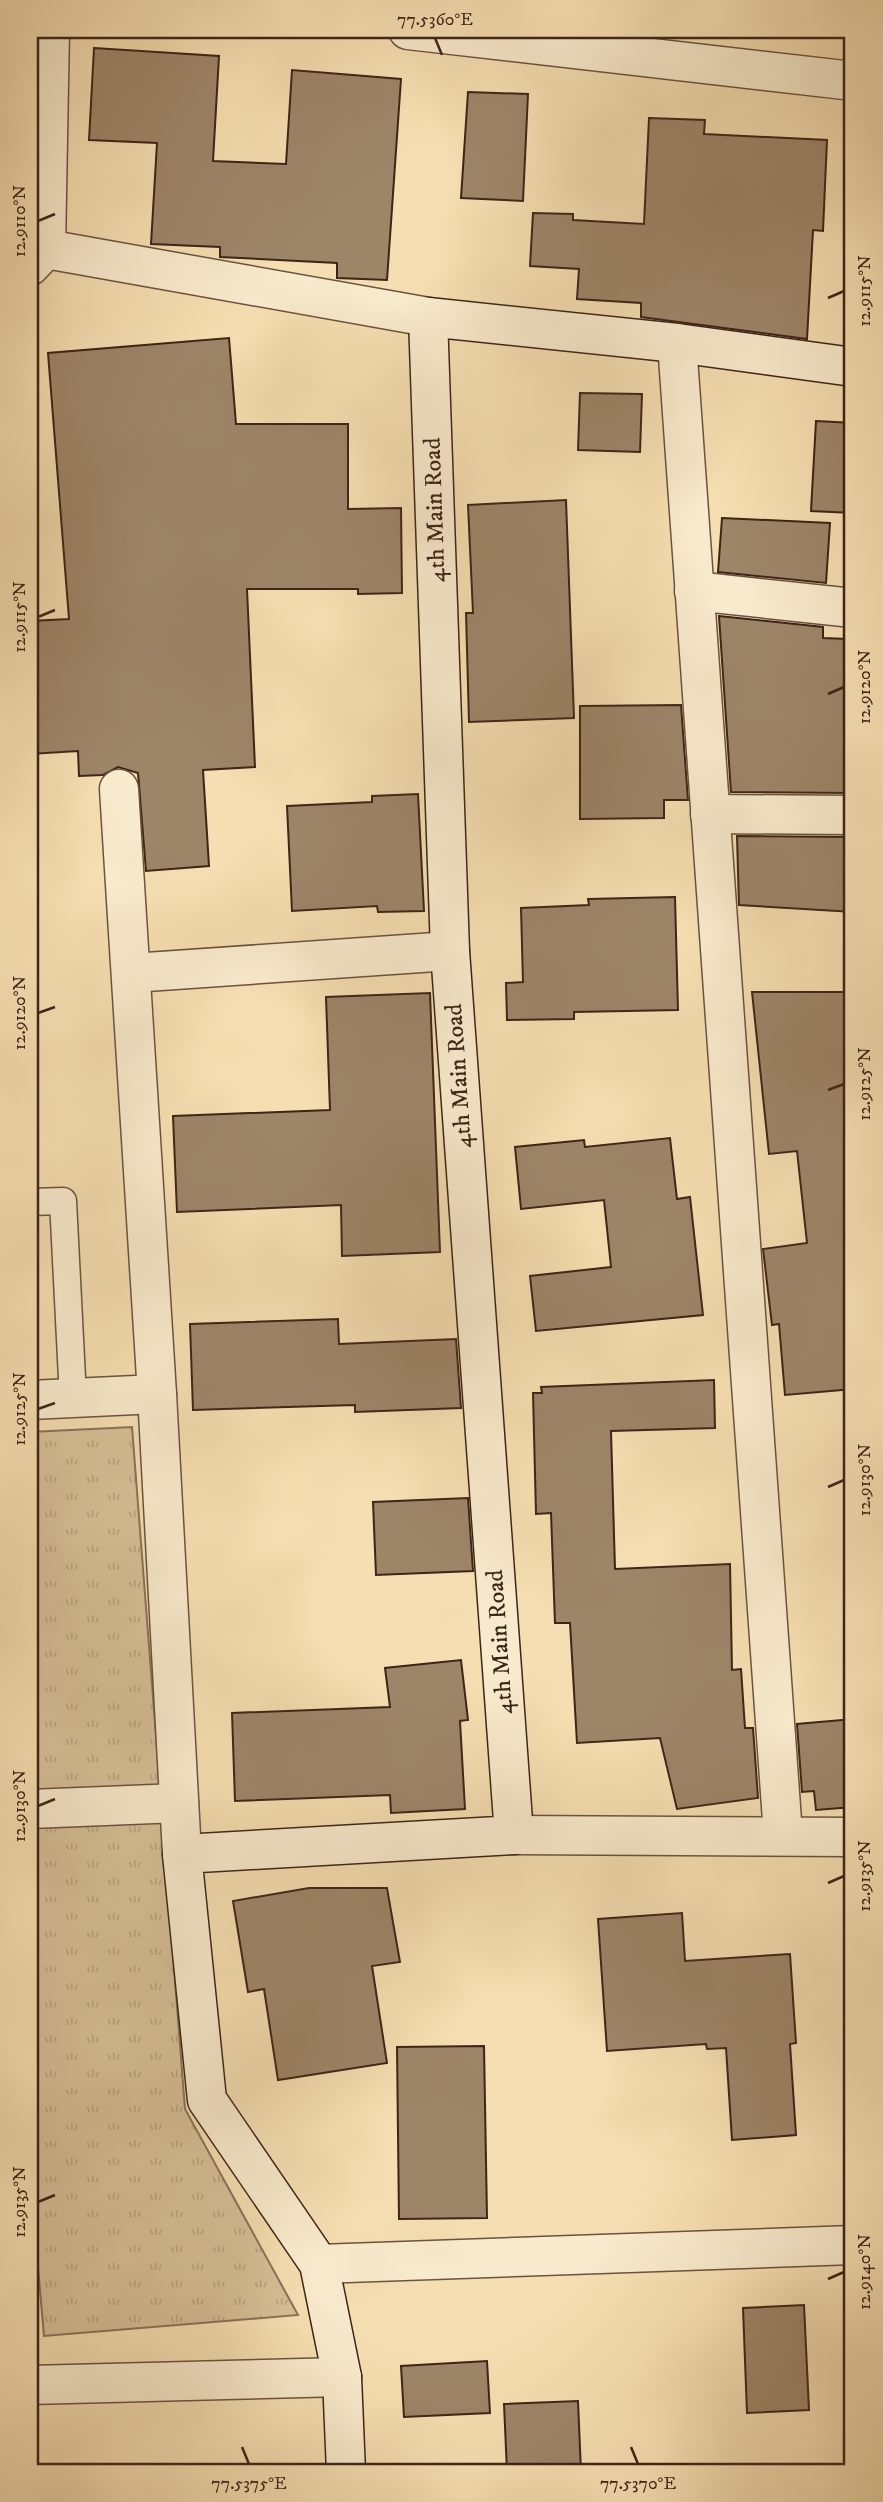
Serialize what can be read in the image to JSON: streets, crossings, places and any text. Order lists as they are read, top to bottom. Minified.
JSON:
{"streets":{"street":["4th Main Road"]},"coordinates":["77.5360°E","12.9110°N","12.9115°N","12.9120°N","12.9125°N","12.9130°N","12.9135°N","12.9140°N","77.5375°E","77.5370°E"]}
